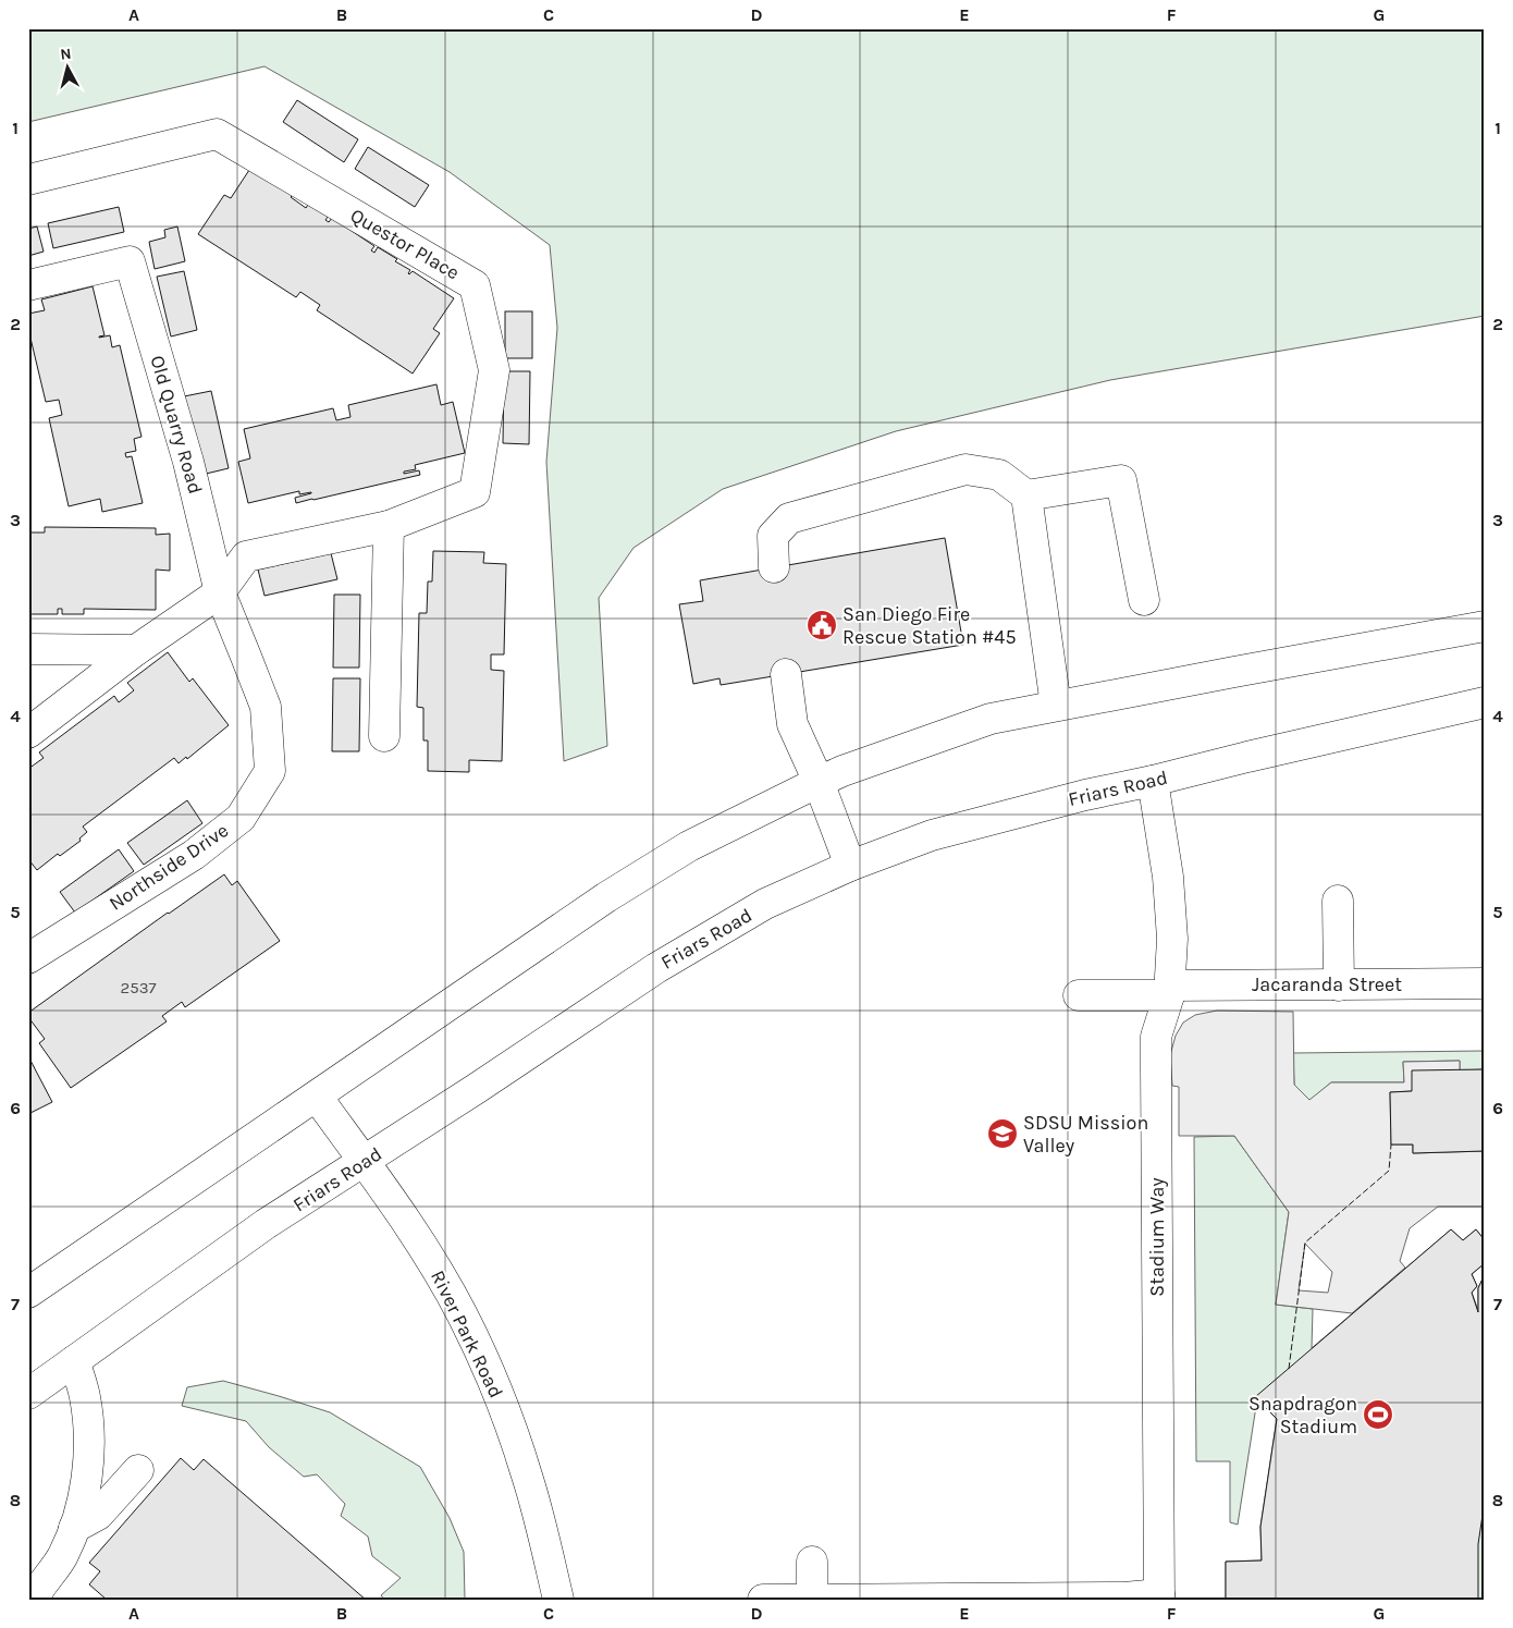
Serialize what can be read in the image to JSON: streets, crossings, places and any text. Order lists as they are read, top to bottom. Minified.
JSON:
{"streets":{"main road":["Questor Place","Old Quarry Road","Friars Road","Northside Drive","Jacaranda Street","Stadium Way","River Park Road"]},"crossings":[["Questor Place","Old Quarry Road"],["Questor Place","Northside Drive"],["Old Quarry Road","Northside Drive"],["Friars Road","Stadium Way"],["Friars Road","River Park Road"],["Jacaranda Street","Stadium Way"]],"places":{"public building":["San Diego Fire Rescue Station #45"],"school or university":["SDSU Mission Valley"],"sports":["Snapdragon Stadium"]},"house_numbers":["2537"],"north":"top","grid":{"columns":["A","B","C","D","E","F","G"],"rows":["1","2","3","4","5","6","7","8"]}}
